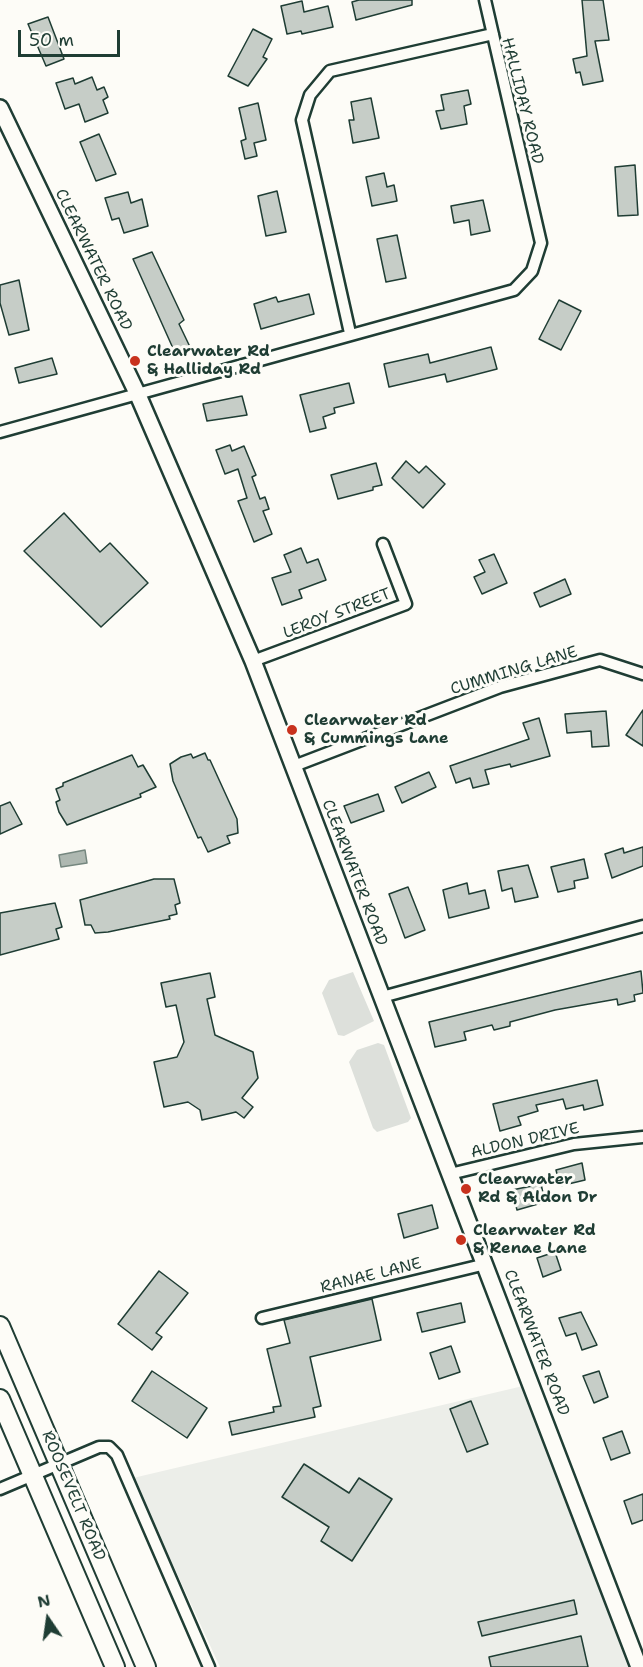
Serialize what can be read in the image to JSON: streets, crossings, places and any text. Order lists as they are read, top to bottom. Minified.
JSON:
{"streets":{"main road":["ROOSEVELT ROAD"],"street":["HALLIDAY ROAD","CLEARWATER ROAD","LEROY STREET","CUMMING LANE","ALDON DRIVE","RANAE LANE"]},"crossings":[["HALLIDAY ROAD","CLEARWATER ROAD"],["CLEARWATER ROAD","LEROY STREET"],["CLEARWATER ROAD","CUMMING LANE"],["CLEARWATER ROAD","ALDON DRIVE"],["CLEARWATER ROAD","RANAE LANE"]],"places":["Clearwater Rd & Halliday Rd","Clearwater Rd & Cummings Lane","Clearwater Rd & Aldon Dr","Clearwater Rd & Renae Lane"],"scale_bar":"50 m","north":"top"}
